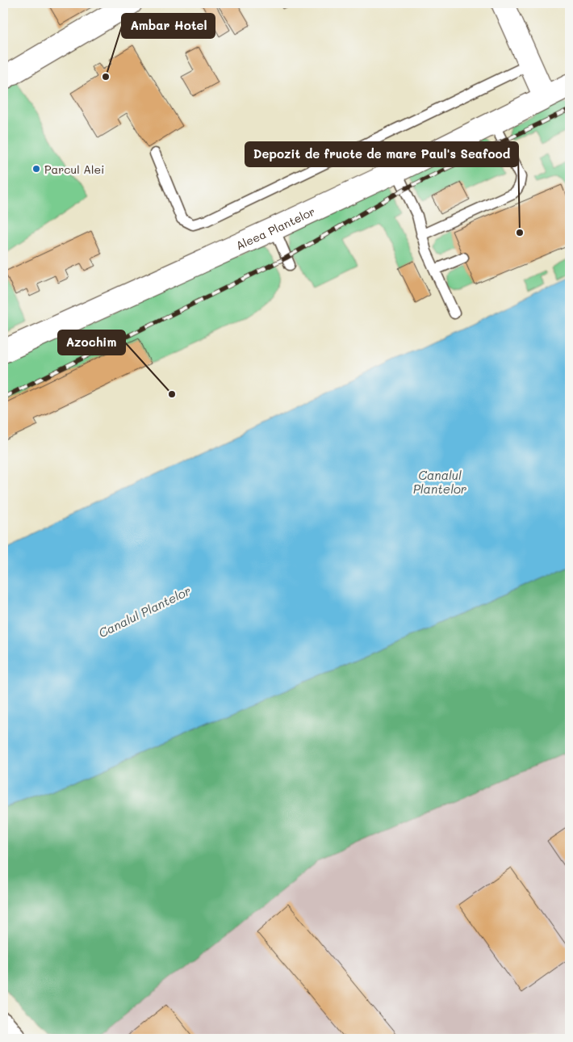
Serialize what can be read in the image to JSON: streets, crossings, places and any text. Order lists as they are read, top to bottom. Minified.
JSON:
{"streets":{"main road":["Aleea Plantelor"]},"water":["Canalul Plantelor"],"places":["Ambar Hotel","Parcul Alei","Depozit de fructe de mare Paul's Seafood","Azochim"]}
